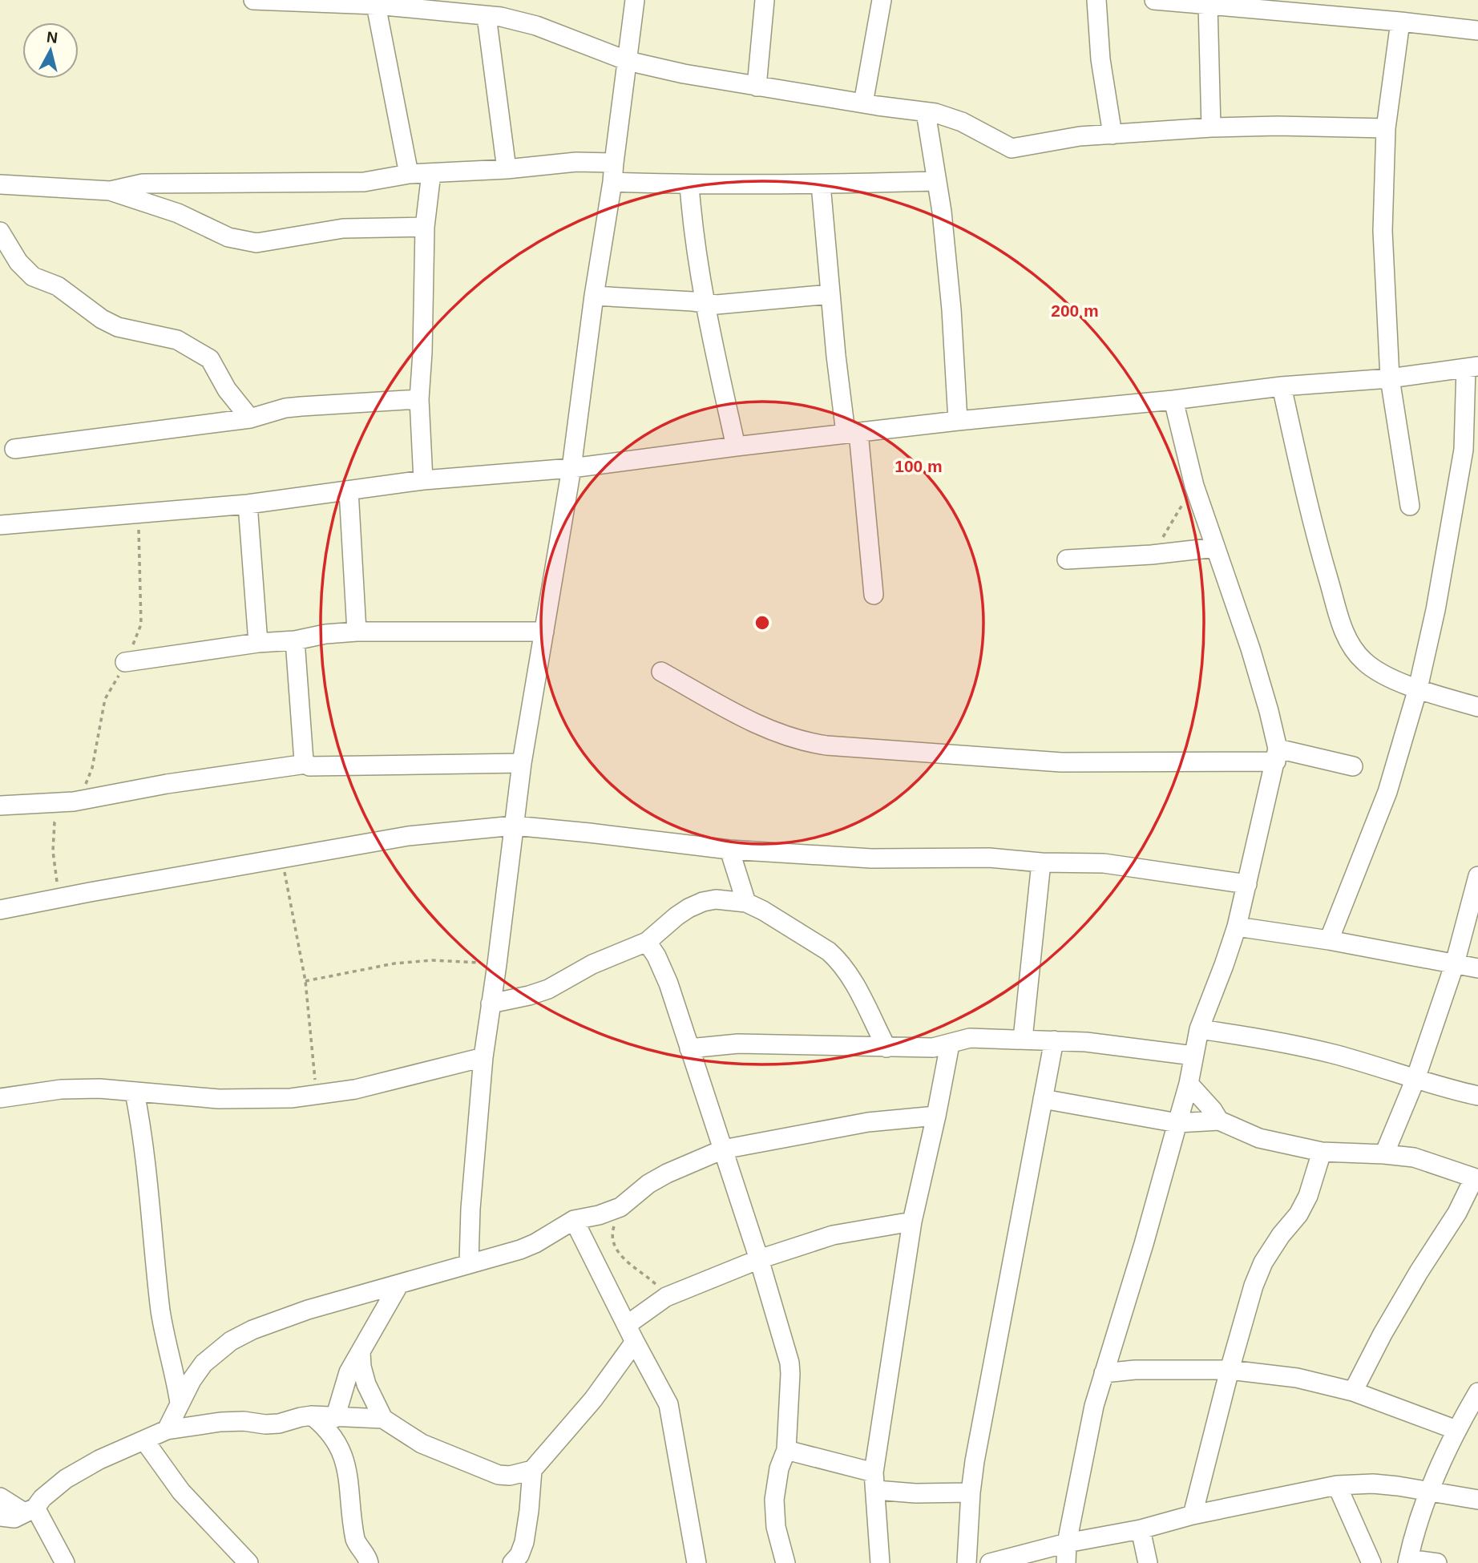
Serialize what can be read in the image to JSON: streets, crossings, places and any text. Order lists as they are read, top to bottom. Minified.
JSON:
{"north":"top","rings":["200 m","100 m"]}
